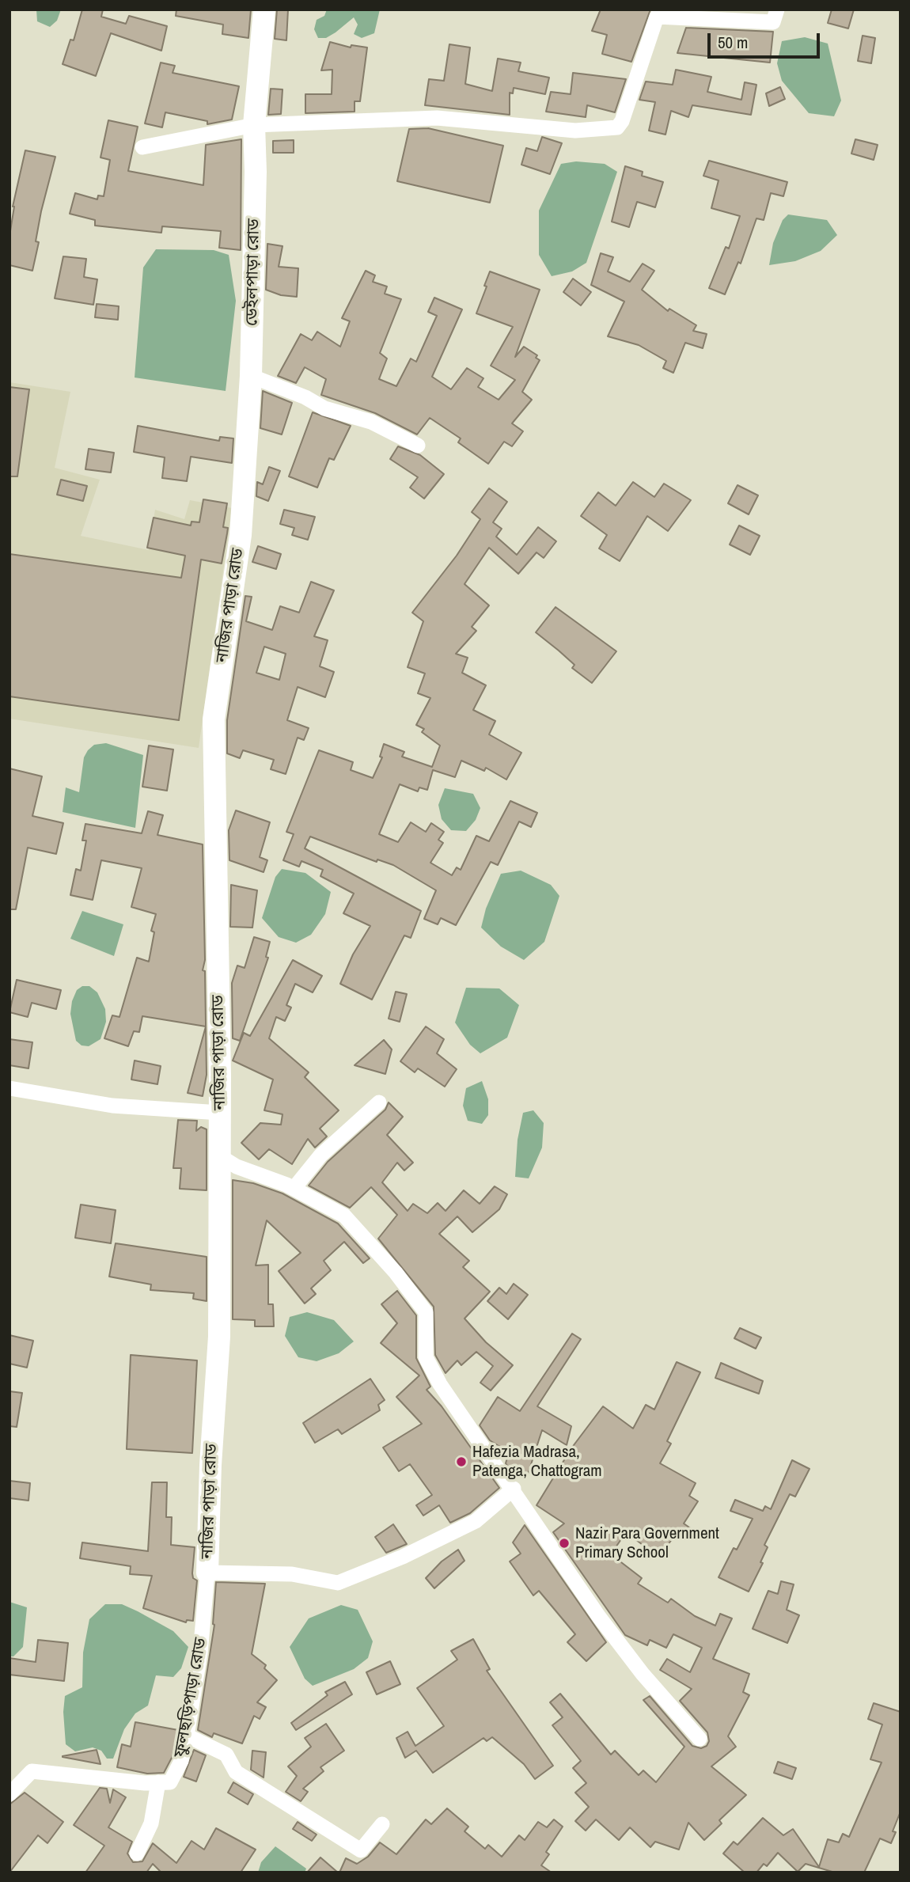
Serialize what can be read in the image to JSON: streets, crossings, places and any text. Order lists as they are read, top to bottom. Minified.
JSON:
{"streets":{"main road":["ডেইলপাড়া রোড","নাজির পাড়া রোড"],"street":["ফুলছড়িপাড়া রোড"]},"crossings":[["ডেইলপাড়া রোড","নাজির পাড়া রোড"],["নাজির পাড়া রোড","ফুলছড়িপাড়া রোড"]],"places":["Hafezia Madrasa, Patenga, Chattogram","Nazir Para Government Primary School"],"scale_bar":"50 m"}
